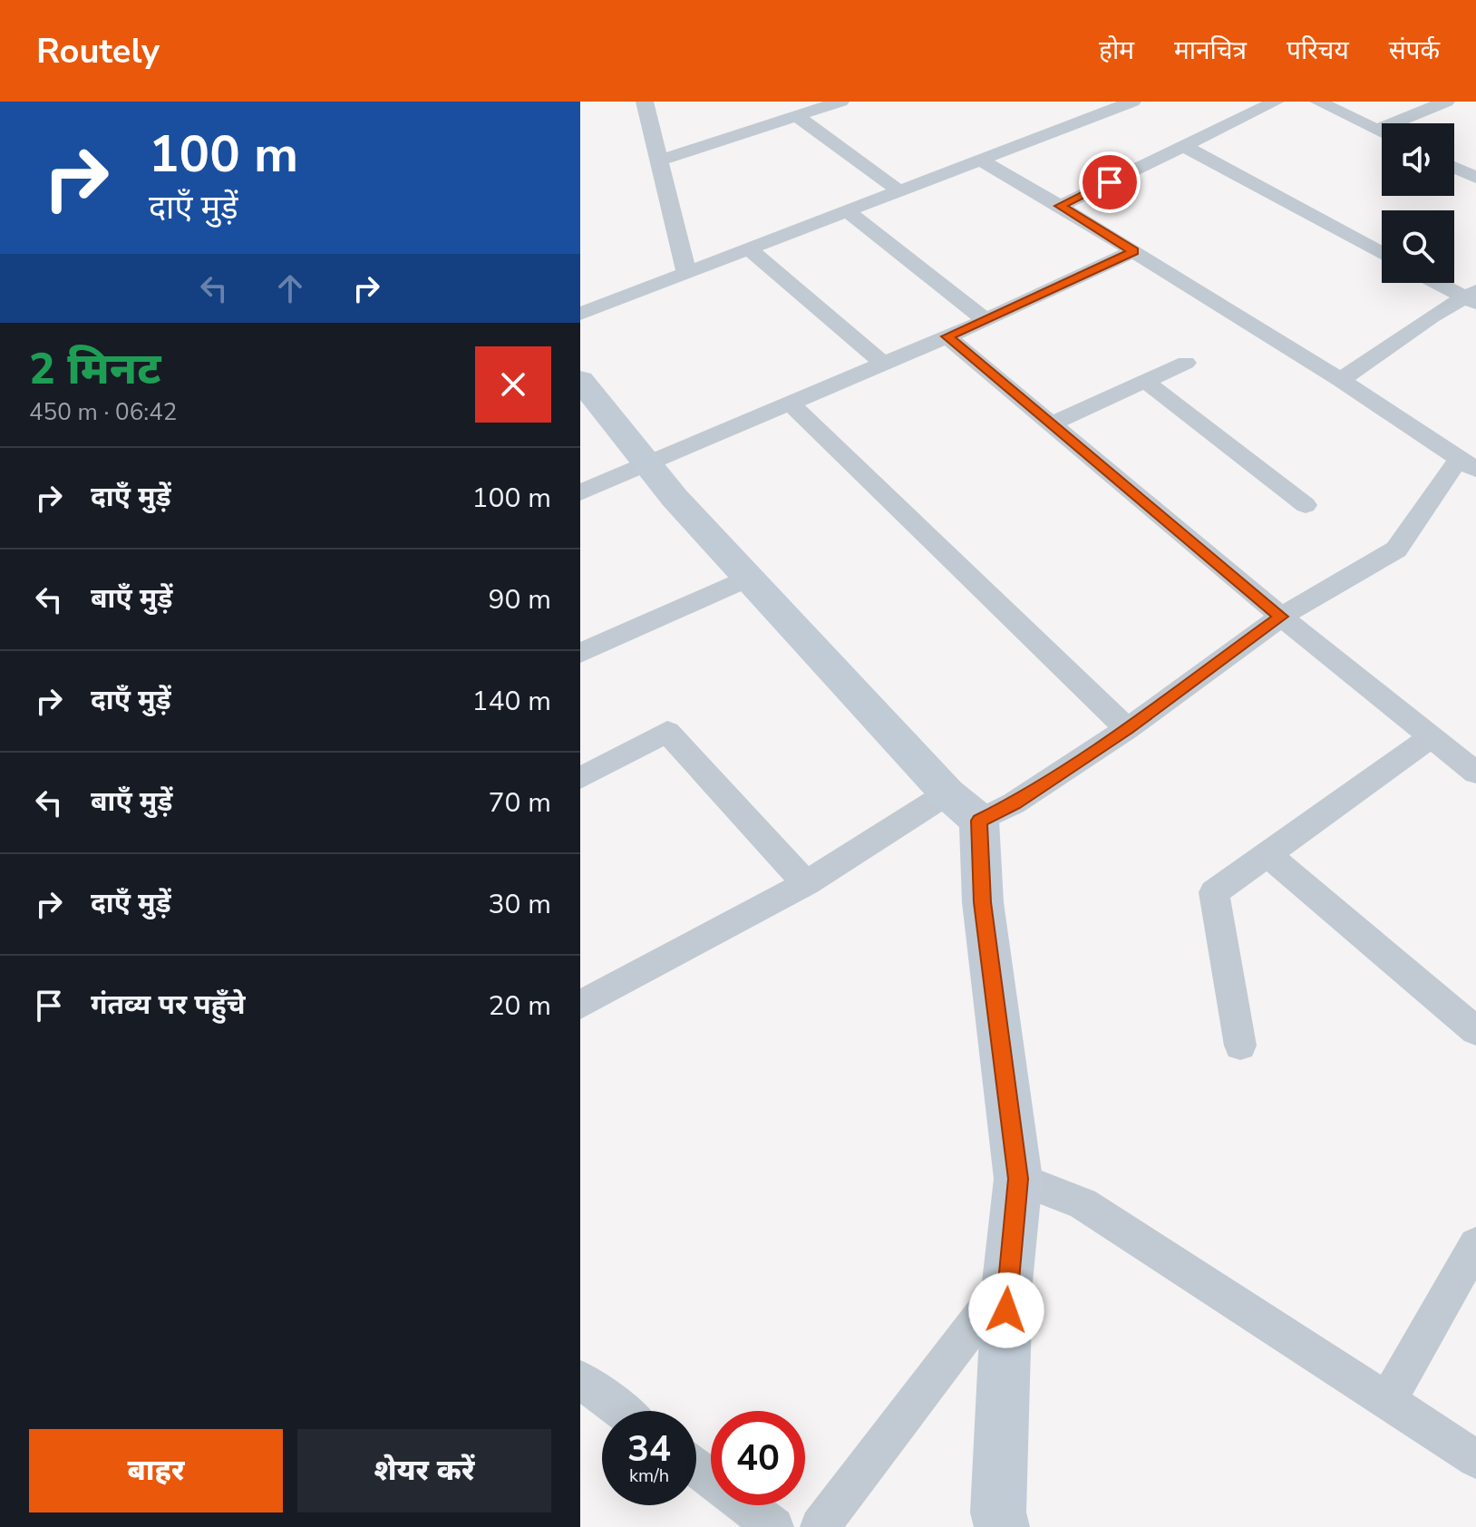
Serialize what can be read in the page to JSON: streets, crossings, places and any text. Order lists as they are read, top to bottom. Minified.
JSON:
{"page":{"header":"Routely","nav":["होम","मानचित्र","परिचय","संपर्क"],"turn":["100 m","दाएँ मुड़ें"],"heading":["2 मिनट","450 m · 06:42"],"list":[{"name":"दाएँ मुड़ें","value":"100 m"},{"name":"बाएँ मुड़ें","value":"90 m"},{"name":"दाएँ मुड़ें","value":"140 m"},{"name":"बाएँ मुड़ें","value":"70 m"},{"name":"दाएँ मुड़ें","value":"30 m"},{"name":"गंतव्य पर पहुँचे","value":"20 m"}],"speed":"34 km/h","limit":"40","buttons":["बाहर","शेयर करें"]}}
